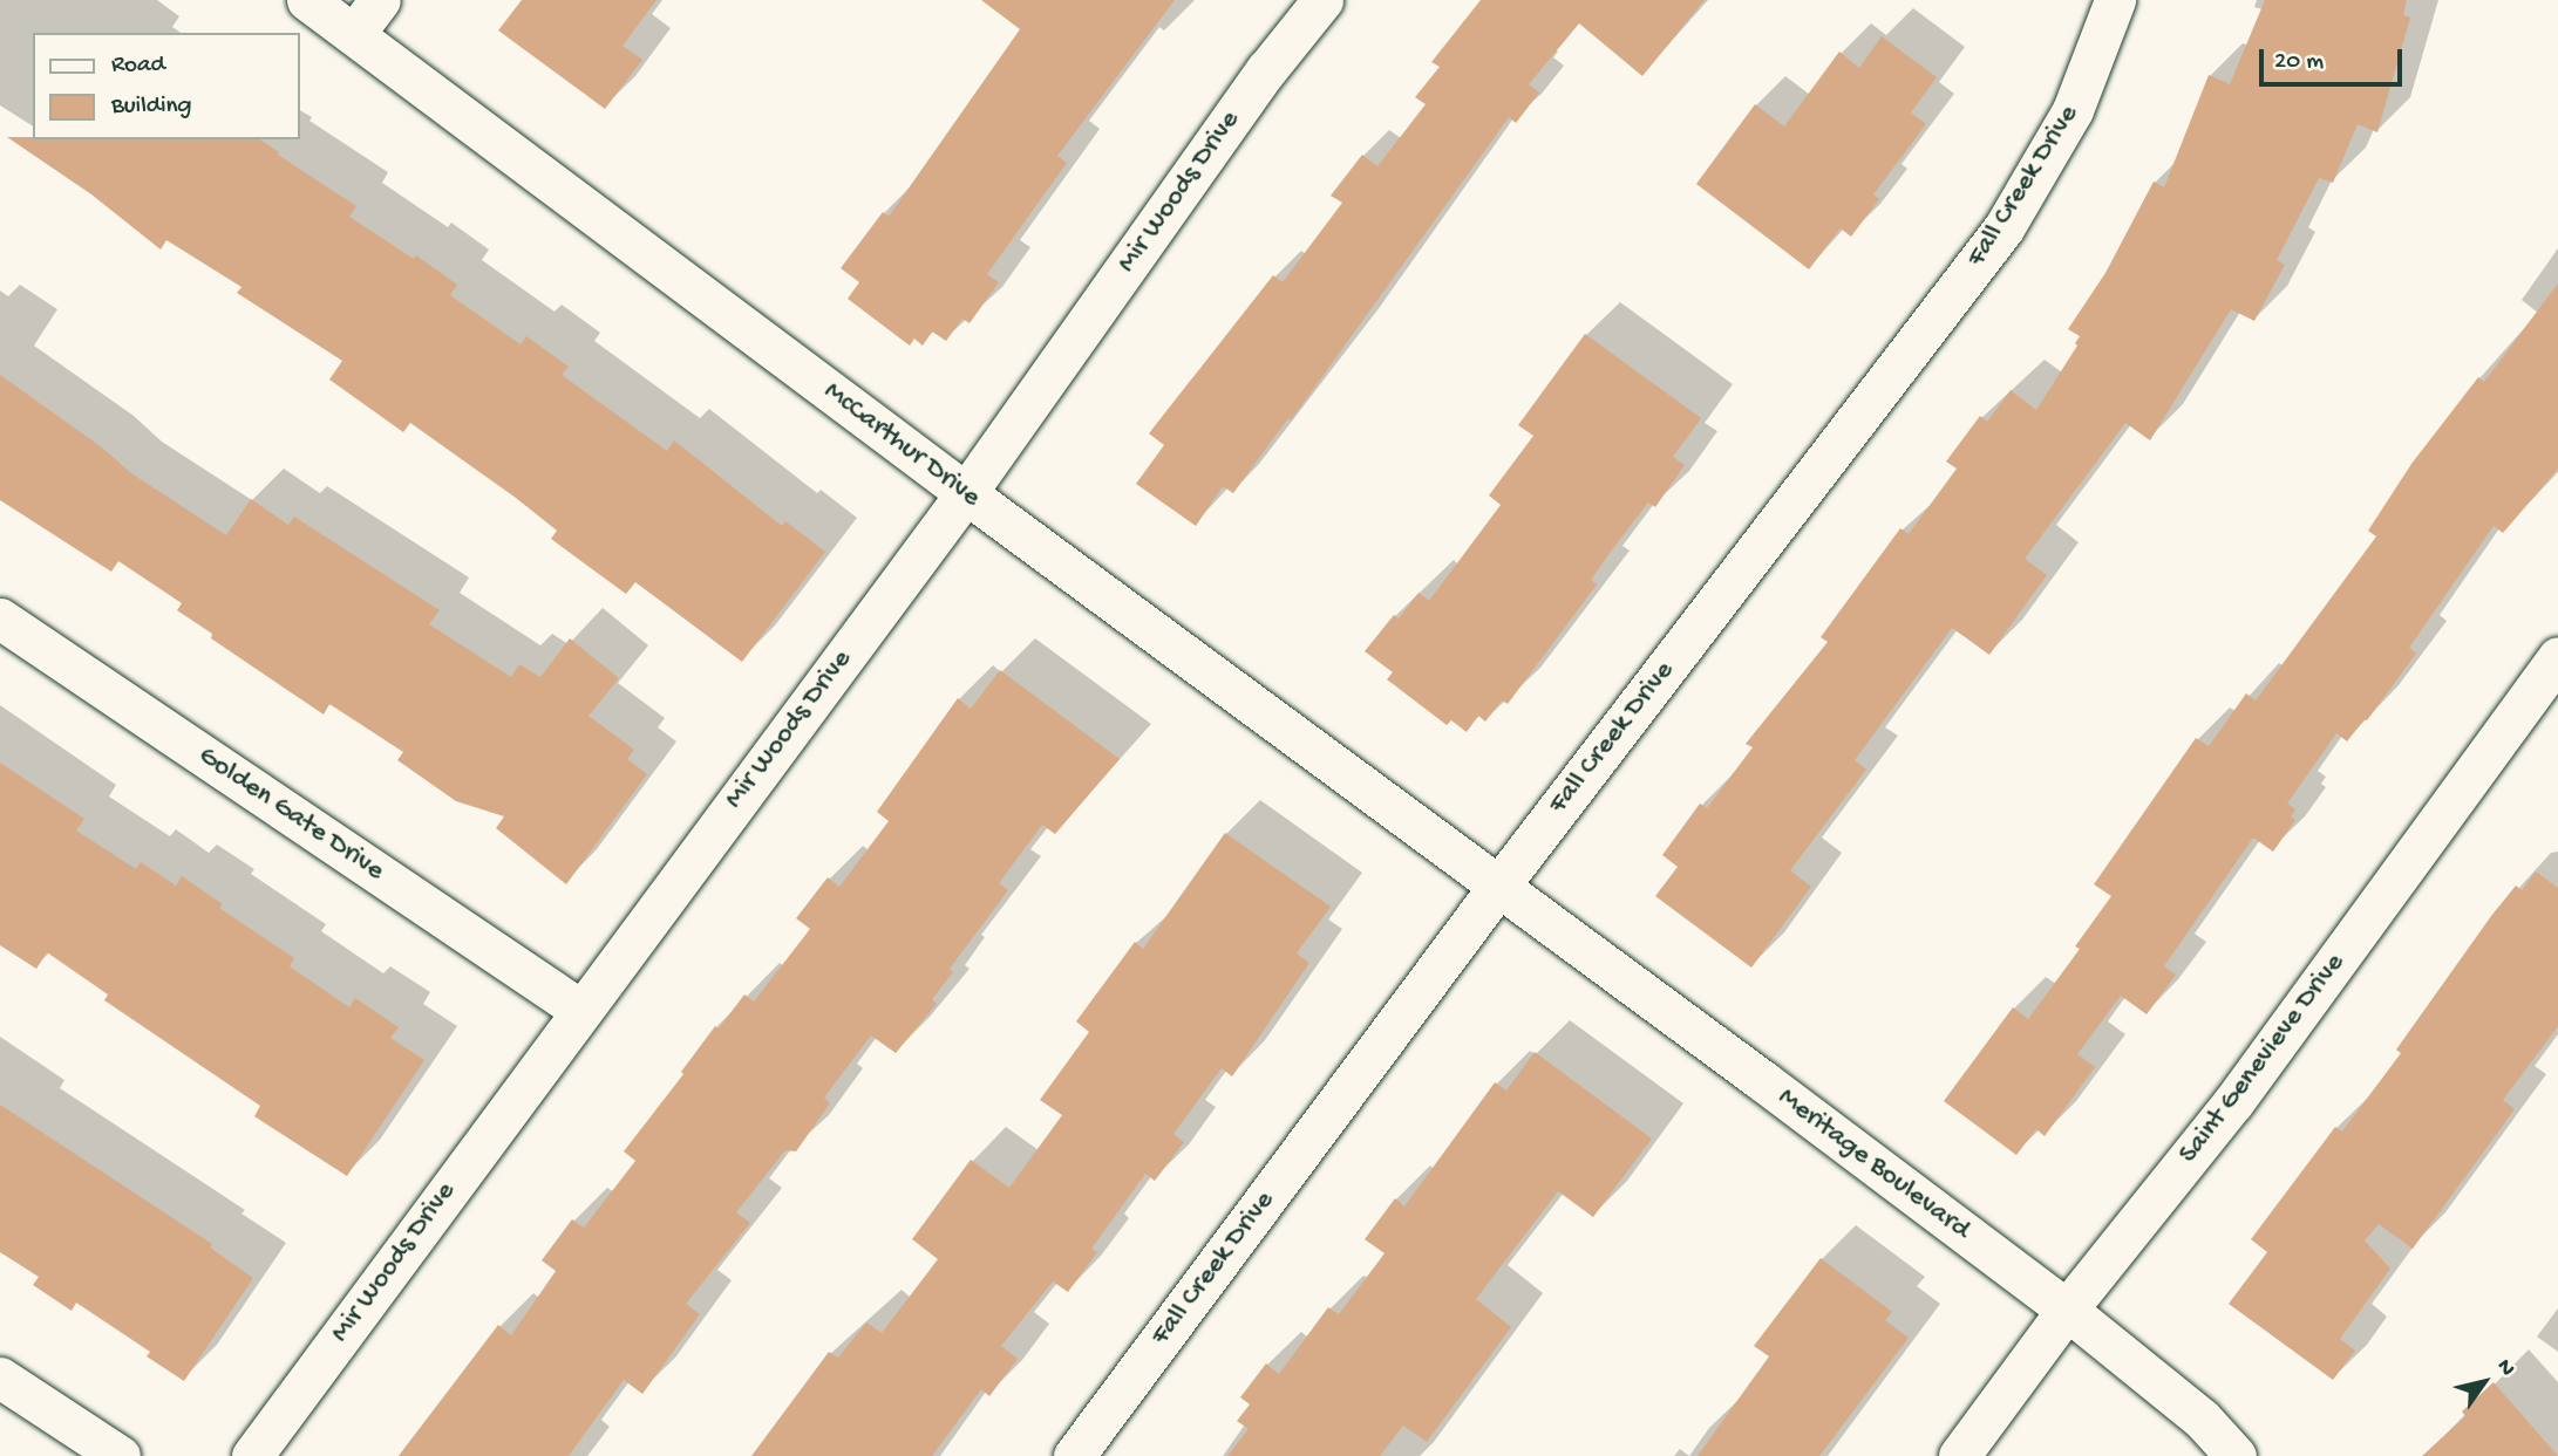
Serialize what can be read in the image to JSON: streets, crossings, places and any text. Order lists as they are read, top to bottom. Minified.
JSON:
{"streets":{"street":["Fall Creek Drive","Mir Woods Drive","McCarthur Drive","Golden Gate Drive","Saint Genevieve Drive","Meritage Boulevard"]},"crossings":[["Fall Creek Drive","McCarthur Drive"],["Fall Creek Drive","Meritage Boulevard"],["Mir Woods Drive","McCarthur Drive"],["Mir Woods Drive","Golden Gate Drive"],["McCarthur Drive","Meritage Boulevard"],["Saint Genevieve Drive","Meritage Boulevard"]],"legend":["Road","Building"],"scale_bar":"20 m","north":"top right"}
